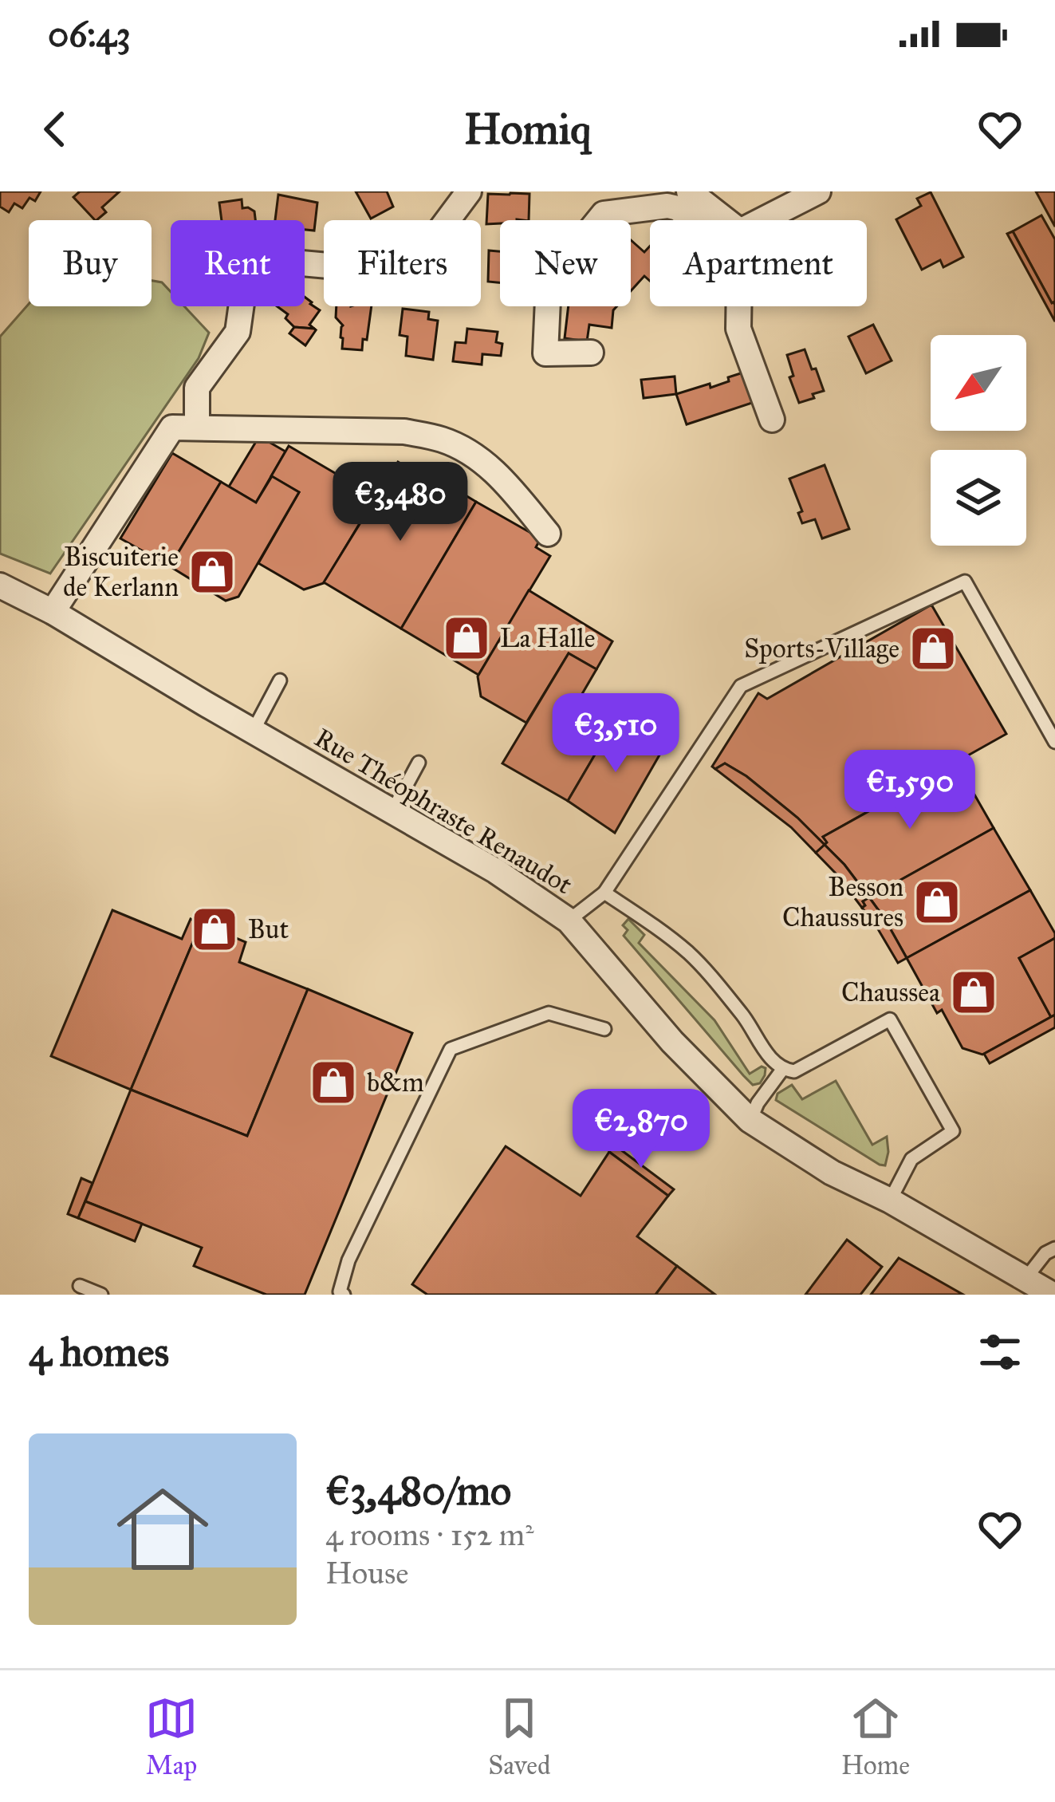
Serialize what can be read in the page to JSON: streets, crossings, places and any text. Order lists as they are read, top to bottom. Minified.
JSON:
{"streets":{"street":["Rue Théophraste Renaudot"]},"places":{"shop":["Biscuiterie de Kerlann","La Halle","Sports-Village","Besson Chaussures","But","Chaussea","b&m"]},"north":"bottom left","page":{"status":"06:43","header":"Homiq","chip":["Buy","Rent","Filters","New","Apartment"],"price":["€3,480","€3,510","€1,590","€2,870"],"heading":"4 homes","list":[{"name":"€3,480/mo","note":"4 rooms · 152 m² · House"}],"tabs":["Map","Saved","Home"]}}
